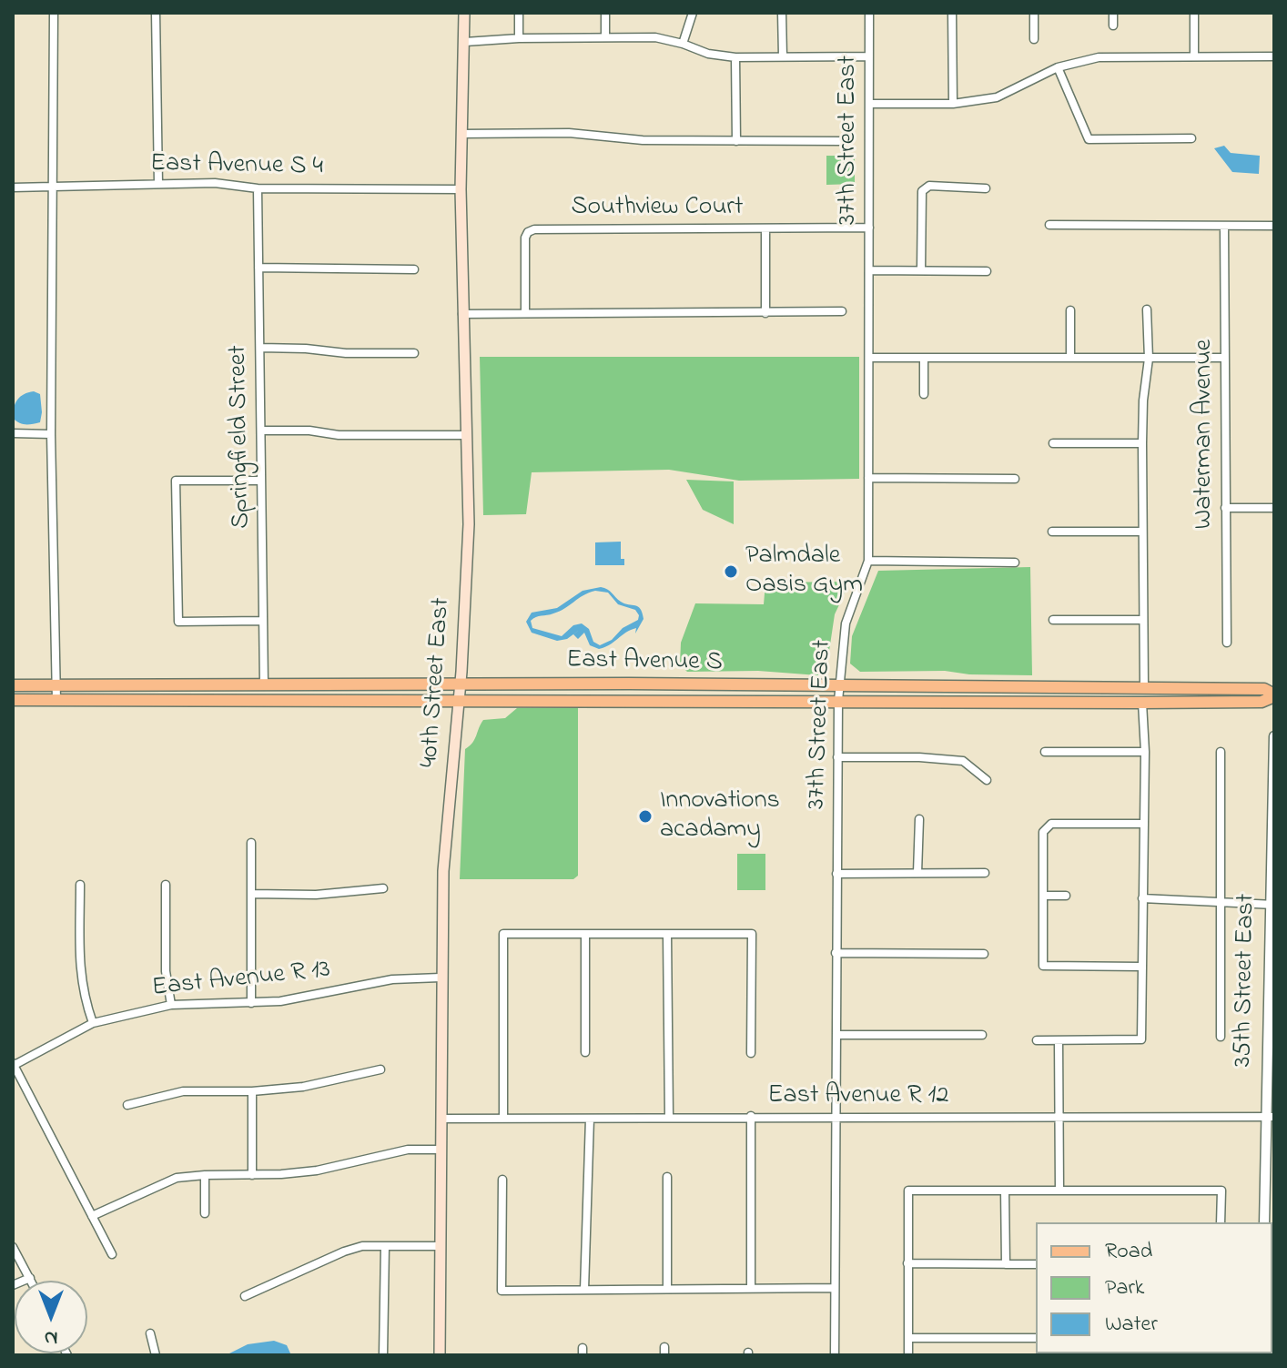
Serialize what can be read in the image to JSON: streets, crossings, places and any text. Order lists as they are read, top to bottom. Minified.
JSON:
{"streets":{"main road":["East Avenue S","40th Street East"],"street":["37th Street East","East Avenue S 4","Southview Court","Waterman Avenue","Springfield Street","East Avenue R 13","35th Street East","East Avenue R 12"]},"crossings":[["37th Street East","Southview Court"],["37th Street East","East Avenue S"],["37th Street East","East Avenue R 12"],["East Avenue S 4","Springfield Street"],["East Avenue S 4","40th Street East"],["Springfield Street","East Avenue S"],["East Avenue S","40th Street East"],["40th Street East","East Avenue R 13"],["40th Street East","East Avenue R 12"],["35th Street East","East Avenue R 12"]],"places":["Palmdale Oasis Gym","Innovations acadamy"],"legend":["Road","Park","Water"],"north":"bottom"}
